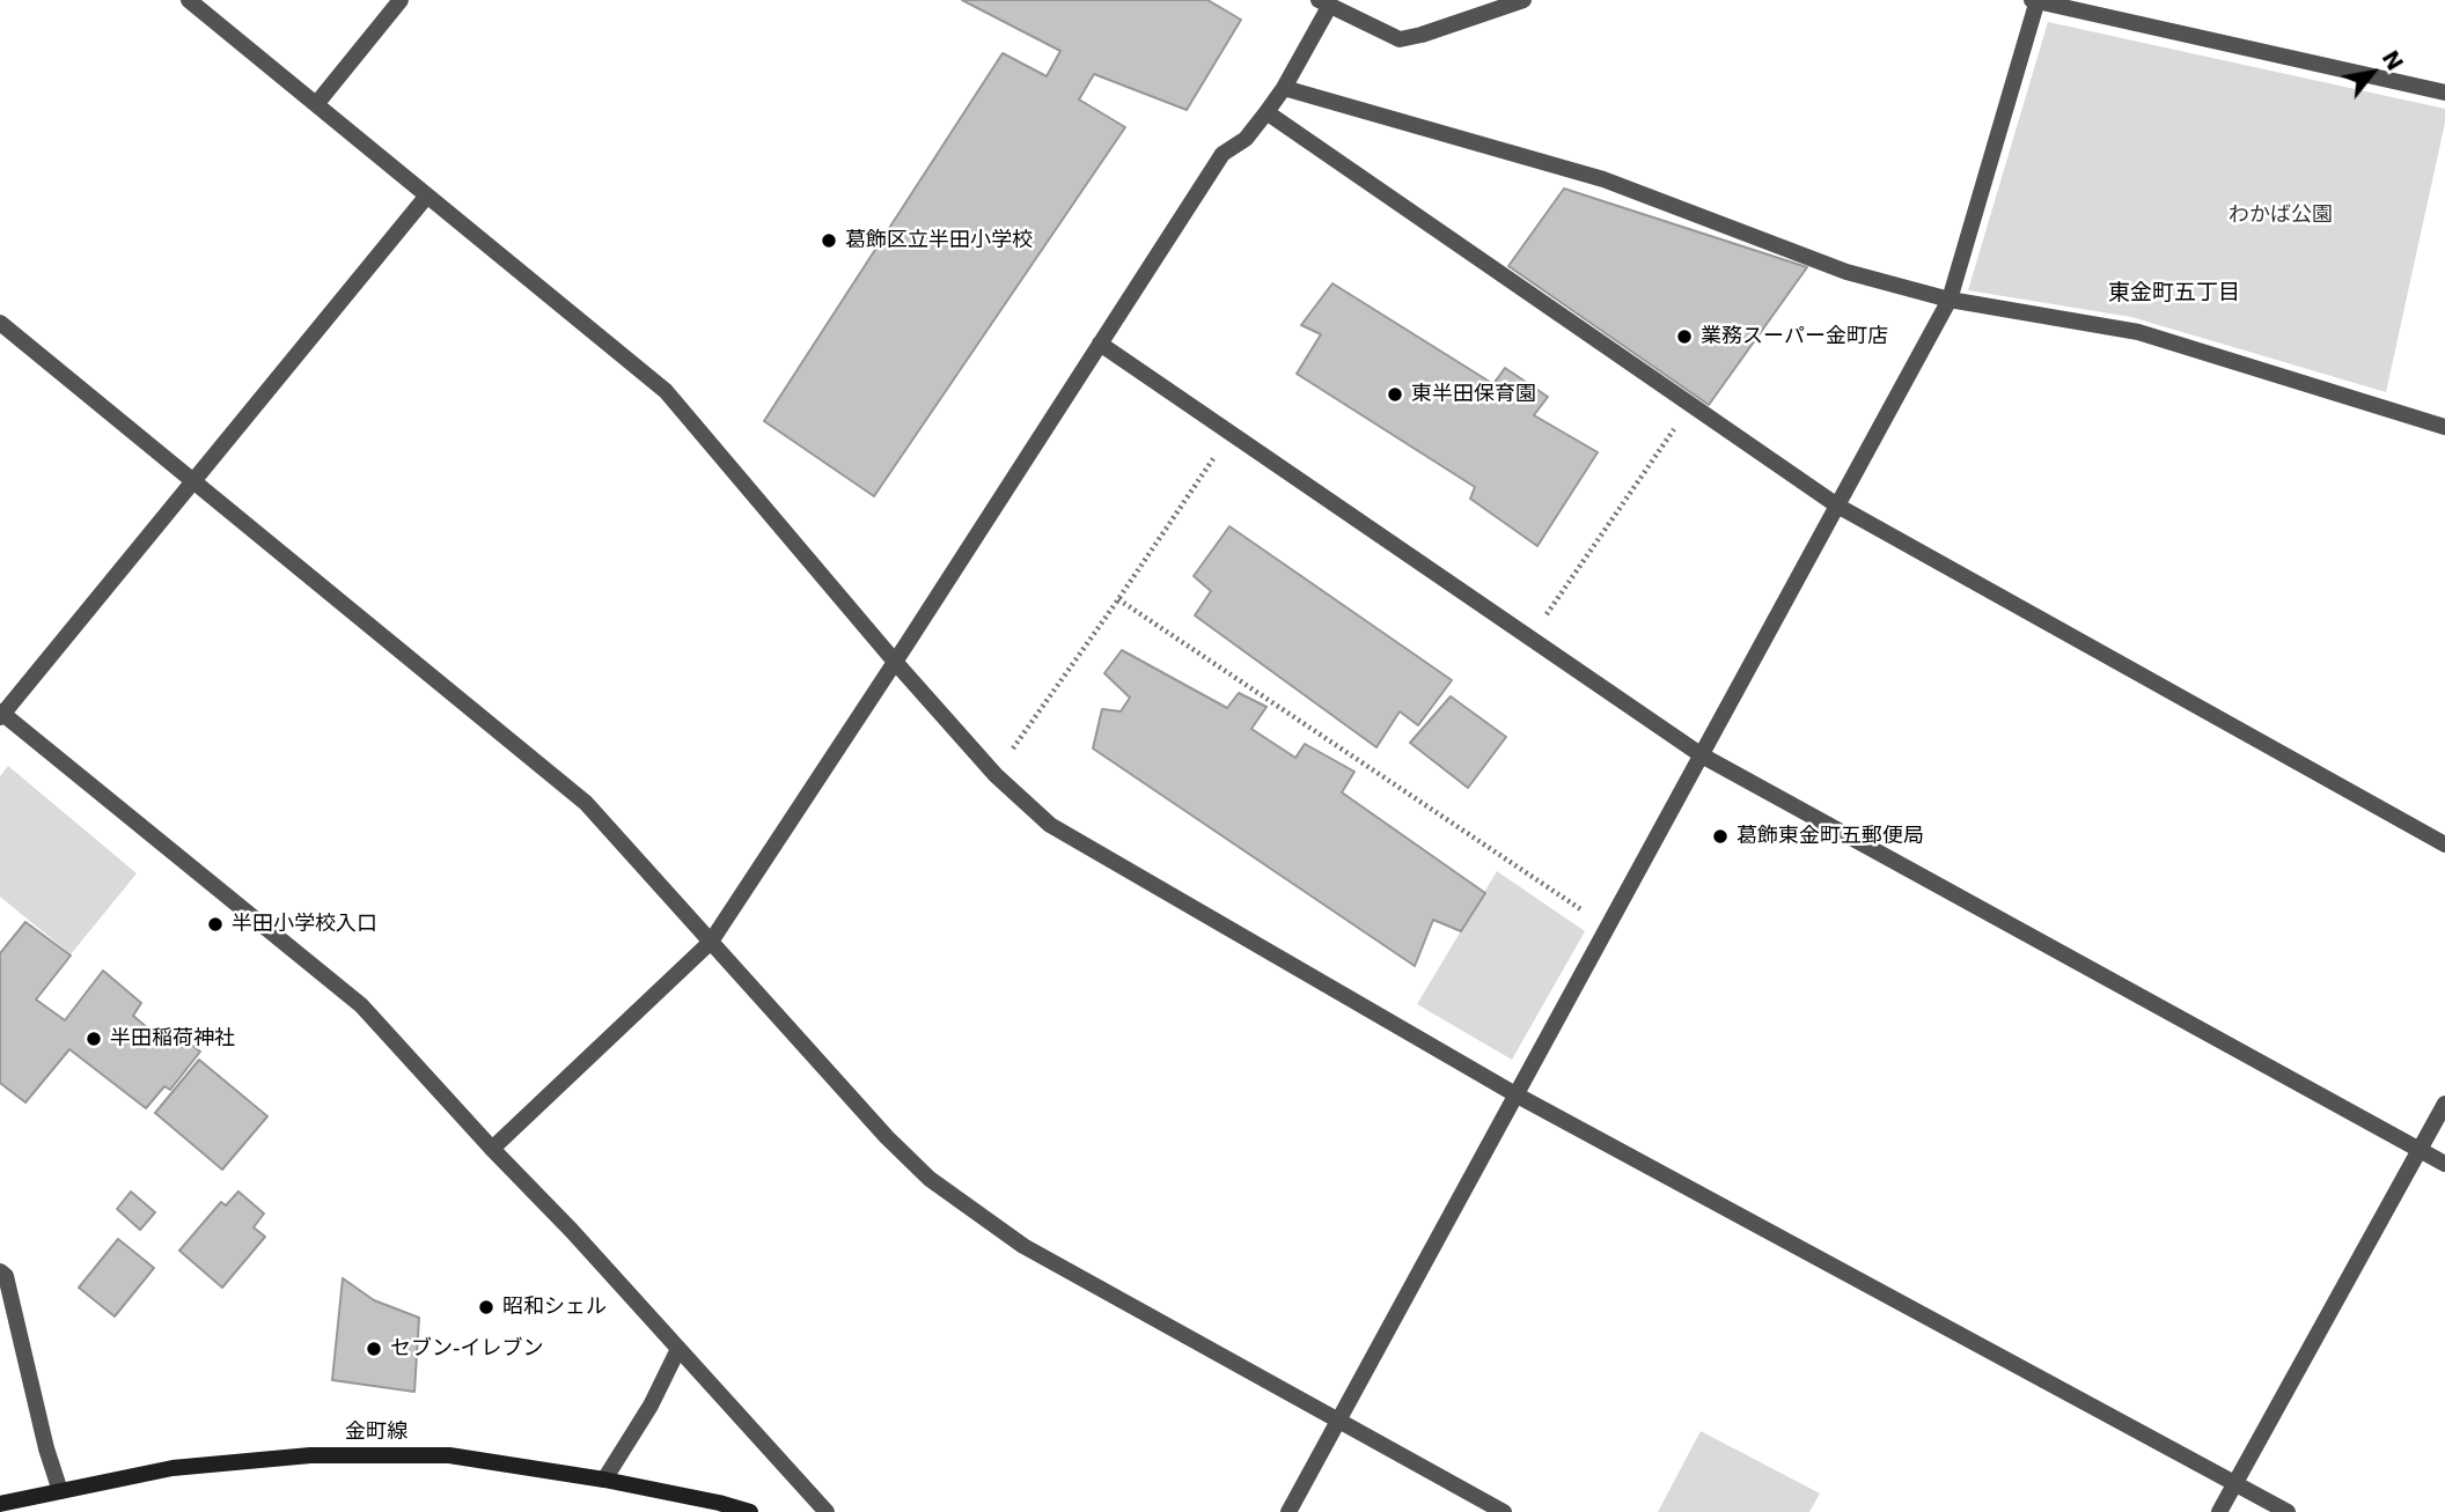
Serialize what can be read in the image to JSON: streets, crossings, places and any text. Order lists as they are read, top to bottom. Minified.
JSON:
{"streets":{"main road":["金町線"]},"districts":["東金町五丁目"],"parks":["わかば公園"],"places":["葛飾区立半田小学校","業務スーパー金町店","東半田保育園","葛飾東金町五郵便局","半田小学校入口","半田稲荷神社","昭和シェル","セブン-イレブン"],"north":"top right"}
